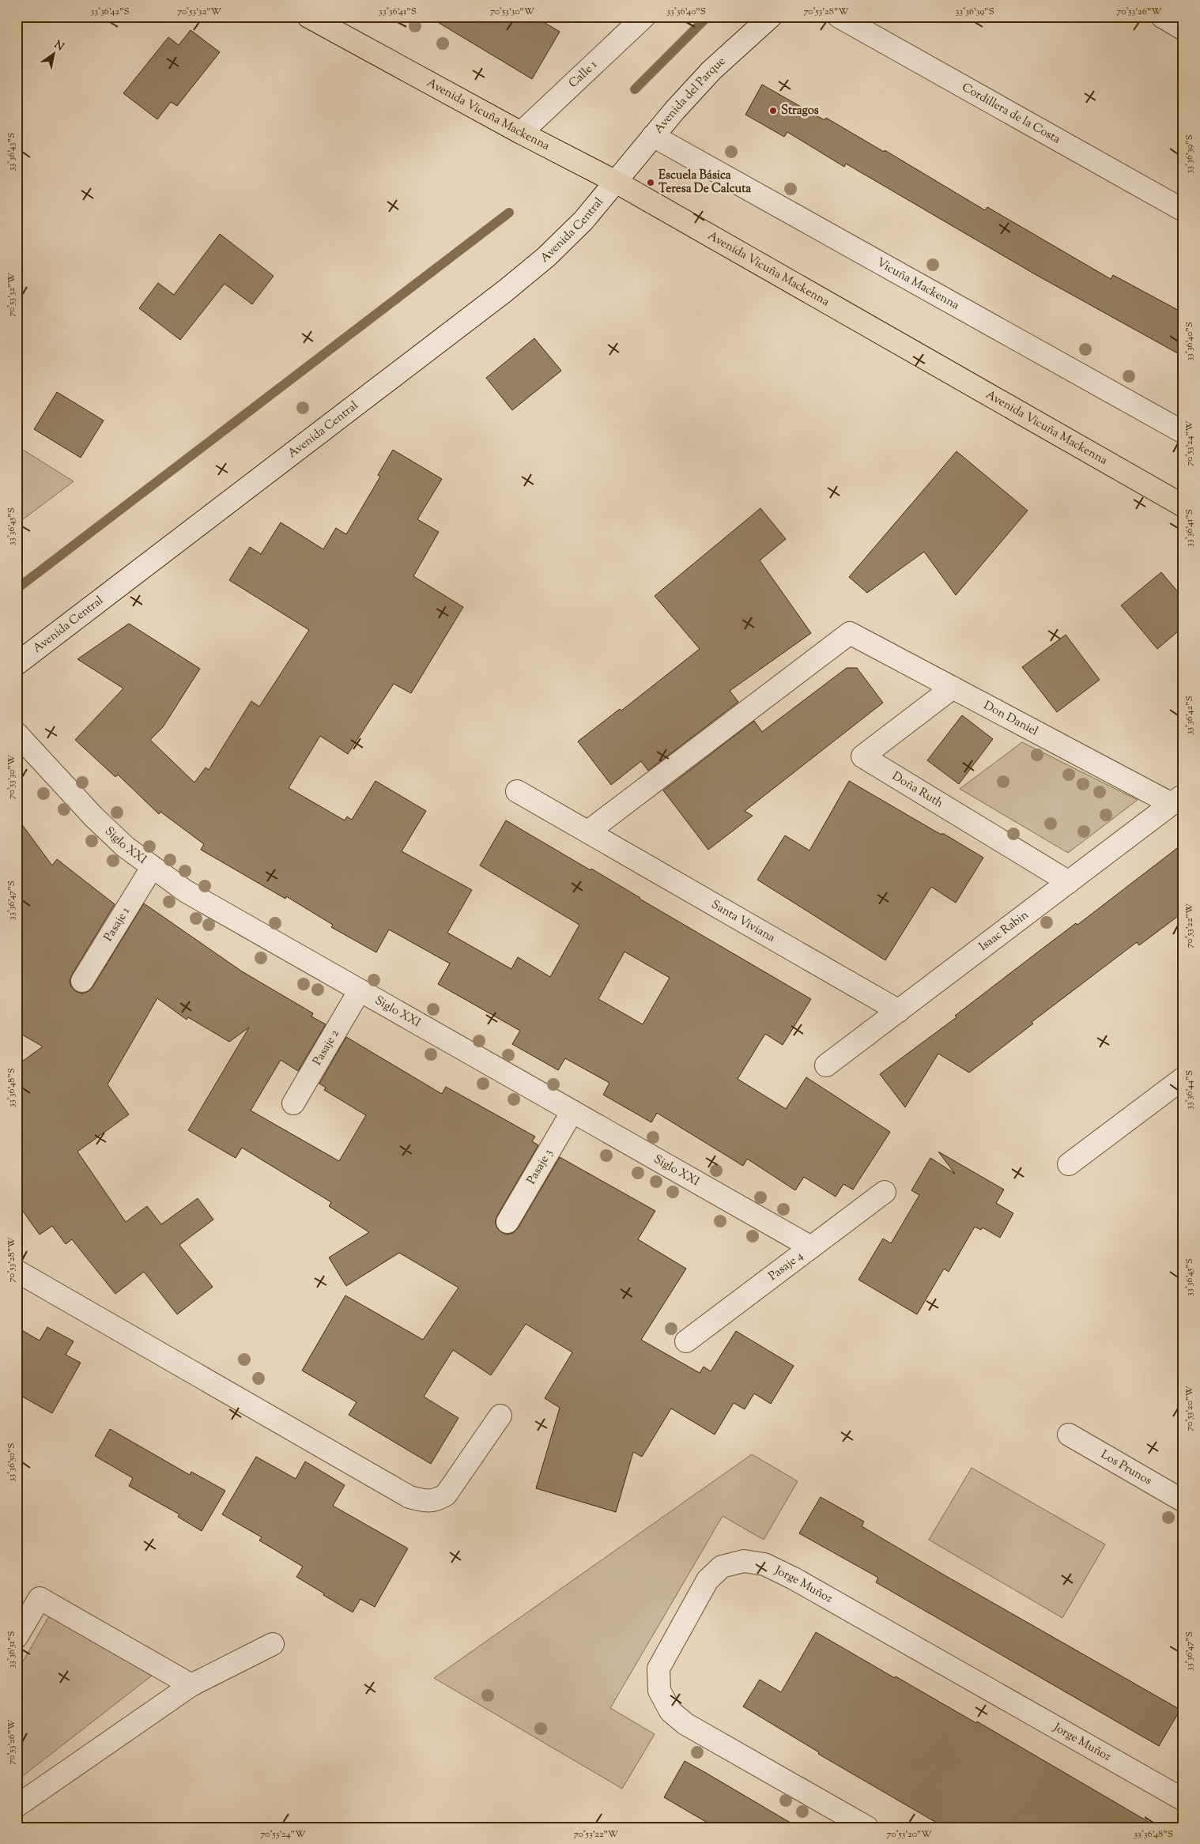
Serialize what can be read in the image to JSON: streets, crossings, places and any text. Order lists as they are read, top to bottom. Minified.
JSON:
{"streets":{"main road":["Avenida Vicuña Mackenna"],"street":["Calle 1","Avenida del Parque","Cordillera de la Costa","Avenida Central","Vicuña Mackenna","Don Daniel","Doña Ruth","Siglo XXI","Santa Viviana","Pasaje 1","Isaac Rabin","Pasaje 2","Pasaje 3","Pasaje 4","Los Prunos","Jorge Muñoz"]},"crossings":[["Calle 1","Avenida Vicuña Mackenna"],["Avenida del Parque","Avenida Vicuña Mackenna"],["Avenida del Parque","Avenida Central"],["Avenida del Parque","Vicuña Mackenna"],["Avenida Vicuña Mackenna","Avenida Central"],["Don Daniel","Doña Ruth"],["Don Daniel","Santa Viviana"],["Don Daniel","Isaac Rabin"],["Doña Ruth","Isaac Rabin"],["Siglo XXI","Pasaje 1"],["Siglo XXI","Pasaje 2"],["Siglo XXI","Pasaje 3"],["Siglo XXI","Pasaje 4"],["Santa Viviana","Isaac Rabin"]],"places":["Stragos","Escuela Básica Teresa De Calcuta"],"north":"top right","coordinates":["33°36'42\"S","70°53'32\"W","33°36'41\"S","70°53'30\"W","33°36'40\"S","70°53'28\"W","33°36'39\"S","70°53'26\"W","33°36'43\"S","70°53'24\"W","33°36'45\"S","33°36'47\"S","70°53'22\"W","33°36'48\"S","33°36'44\"S","70°53'20\"W","33°36'50\"S","33°36'51\"S"]}
